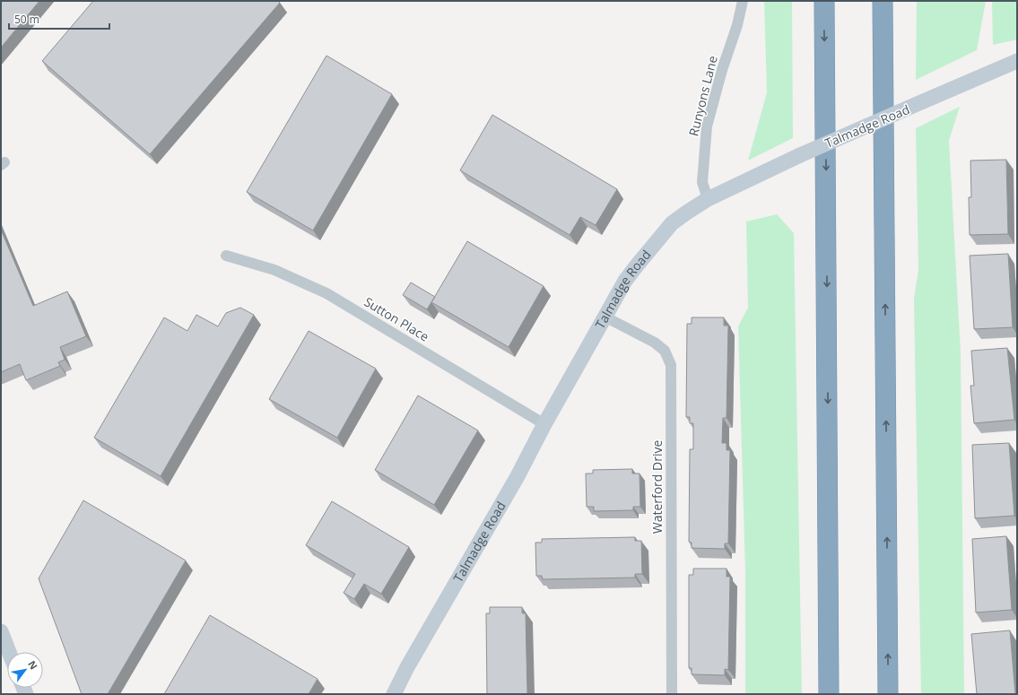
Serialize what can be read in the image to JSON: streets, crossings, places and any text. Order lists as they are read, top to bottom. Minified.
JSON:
{"streets":{"street":["Runyons Lane","Talmadge Road","Sutton Place","Waterford Drive"]},"crossings":[["Runyons Lane","Talmadge Road"],["Talmadge Road","Sutton Place"],["Talmadge Road","Waterford Drive"]],"scale_bar":"50 m","north":"top right"}
